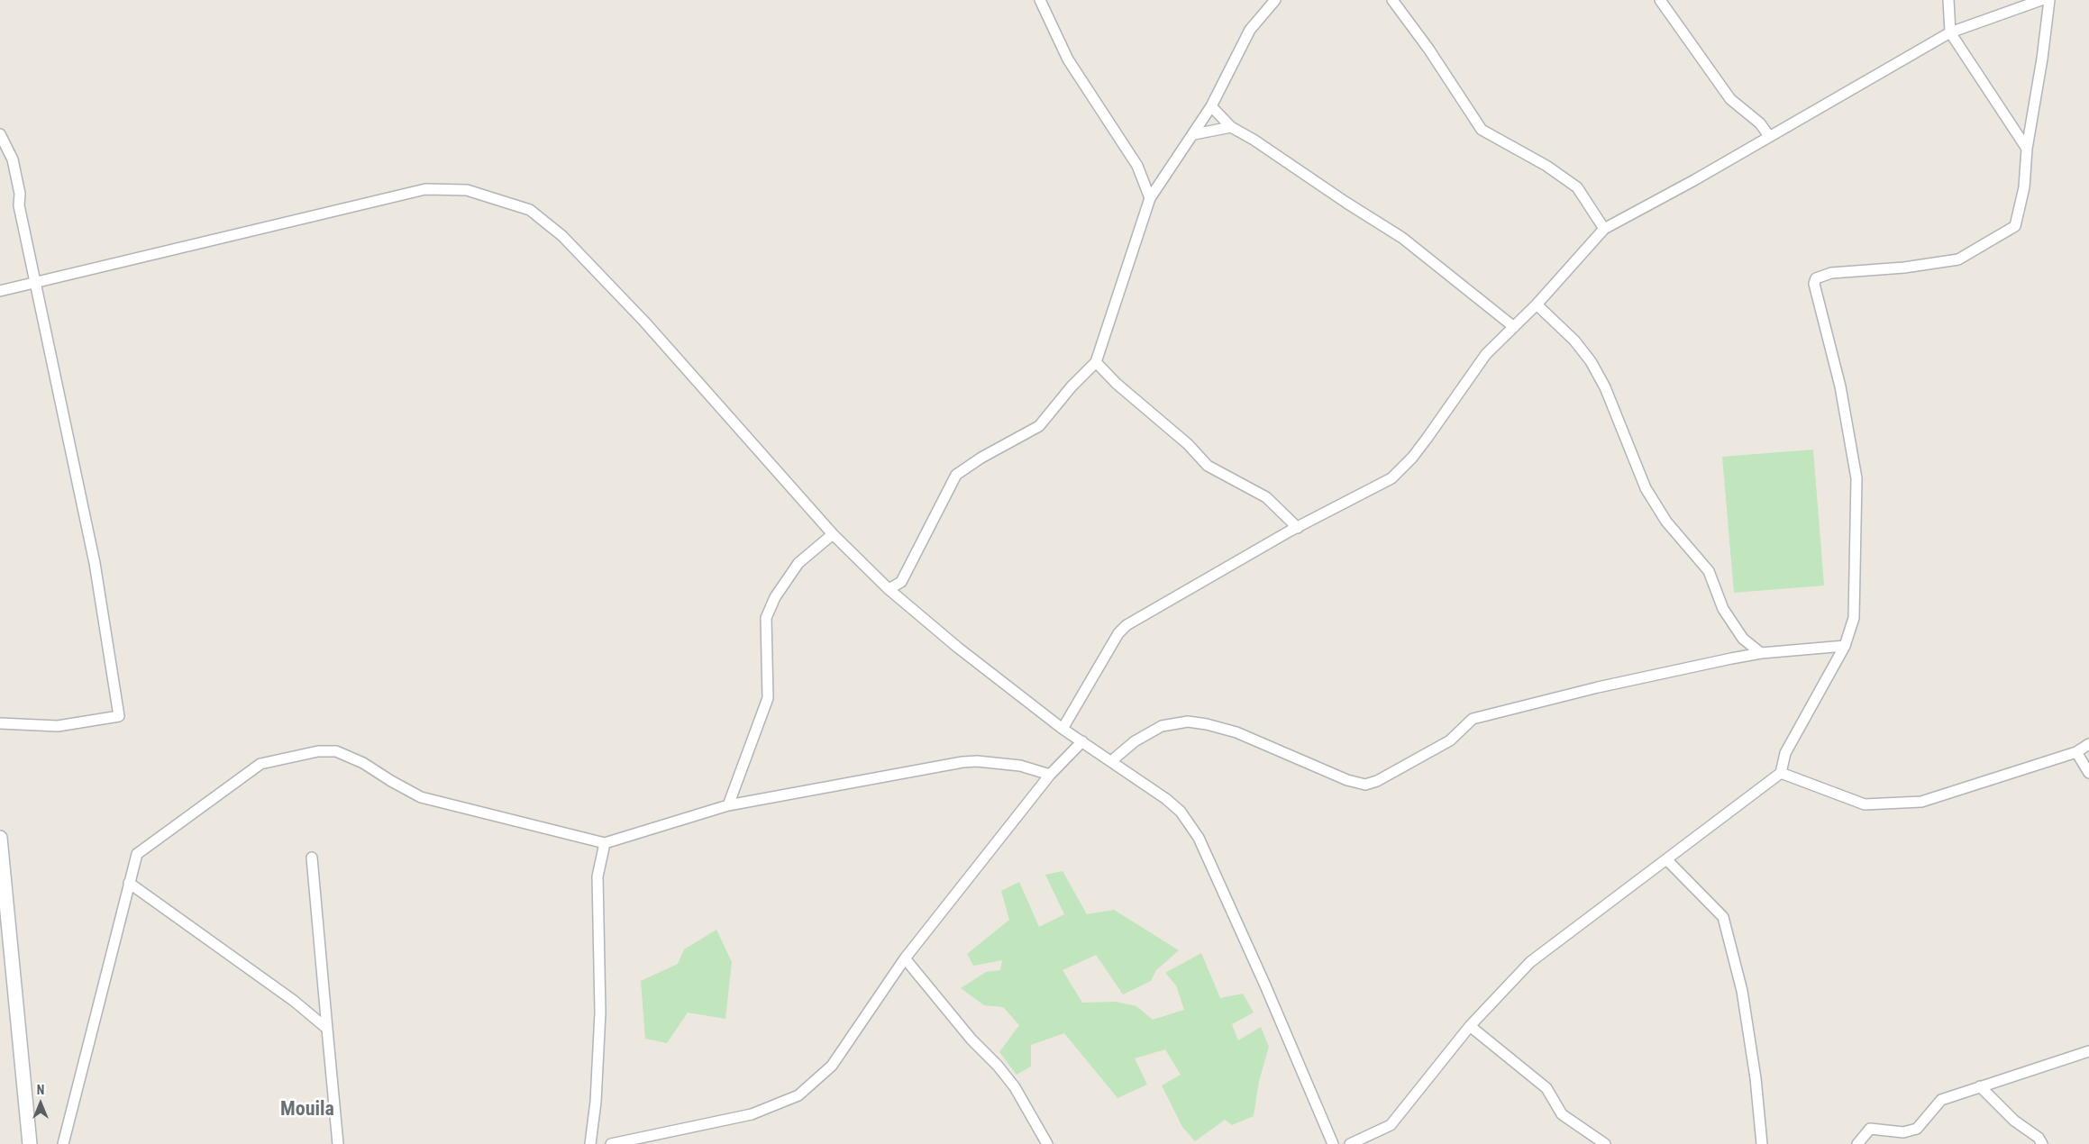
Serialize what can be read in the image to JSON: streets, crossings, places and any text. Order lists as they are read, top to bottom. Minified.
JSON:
{"districts":["Mouila"],"north":"top"}
